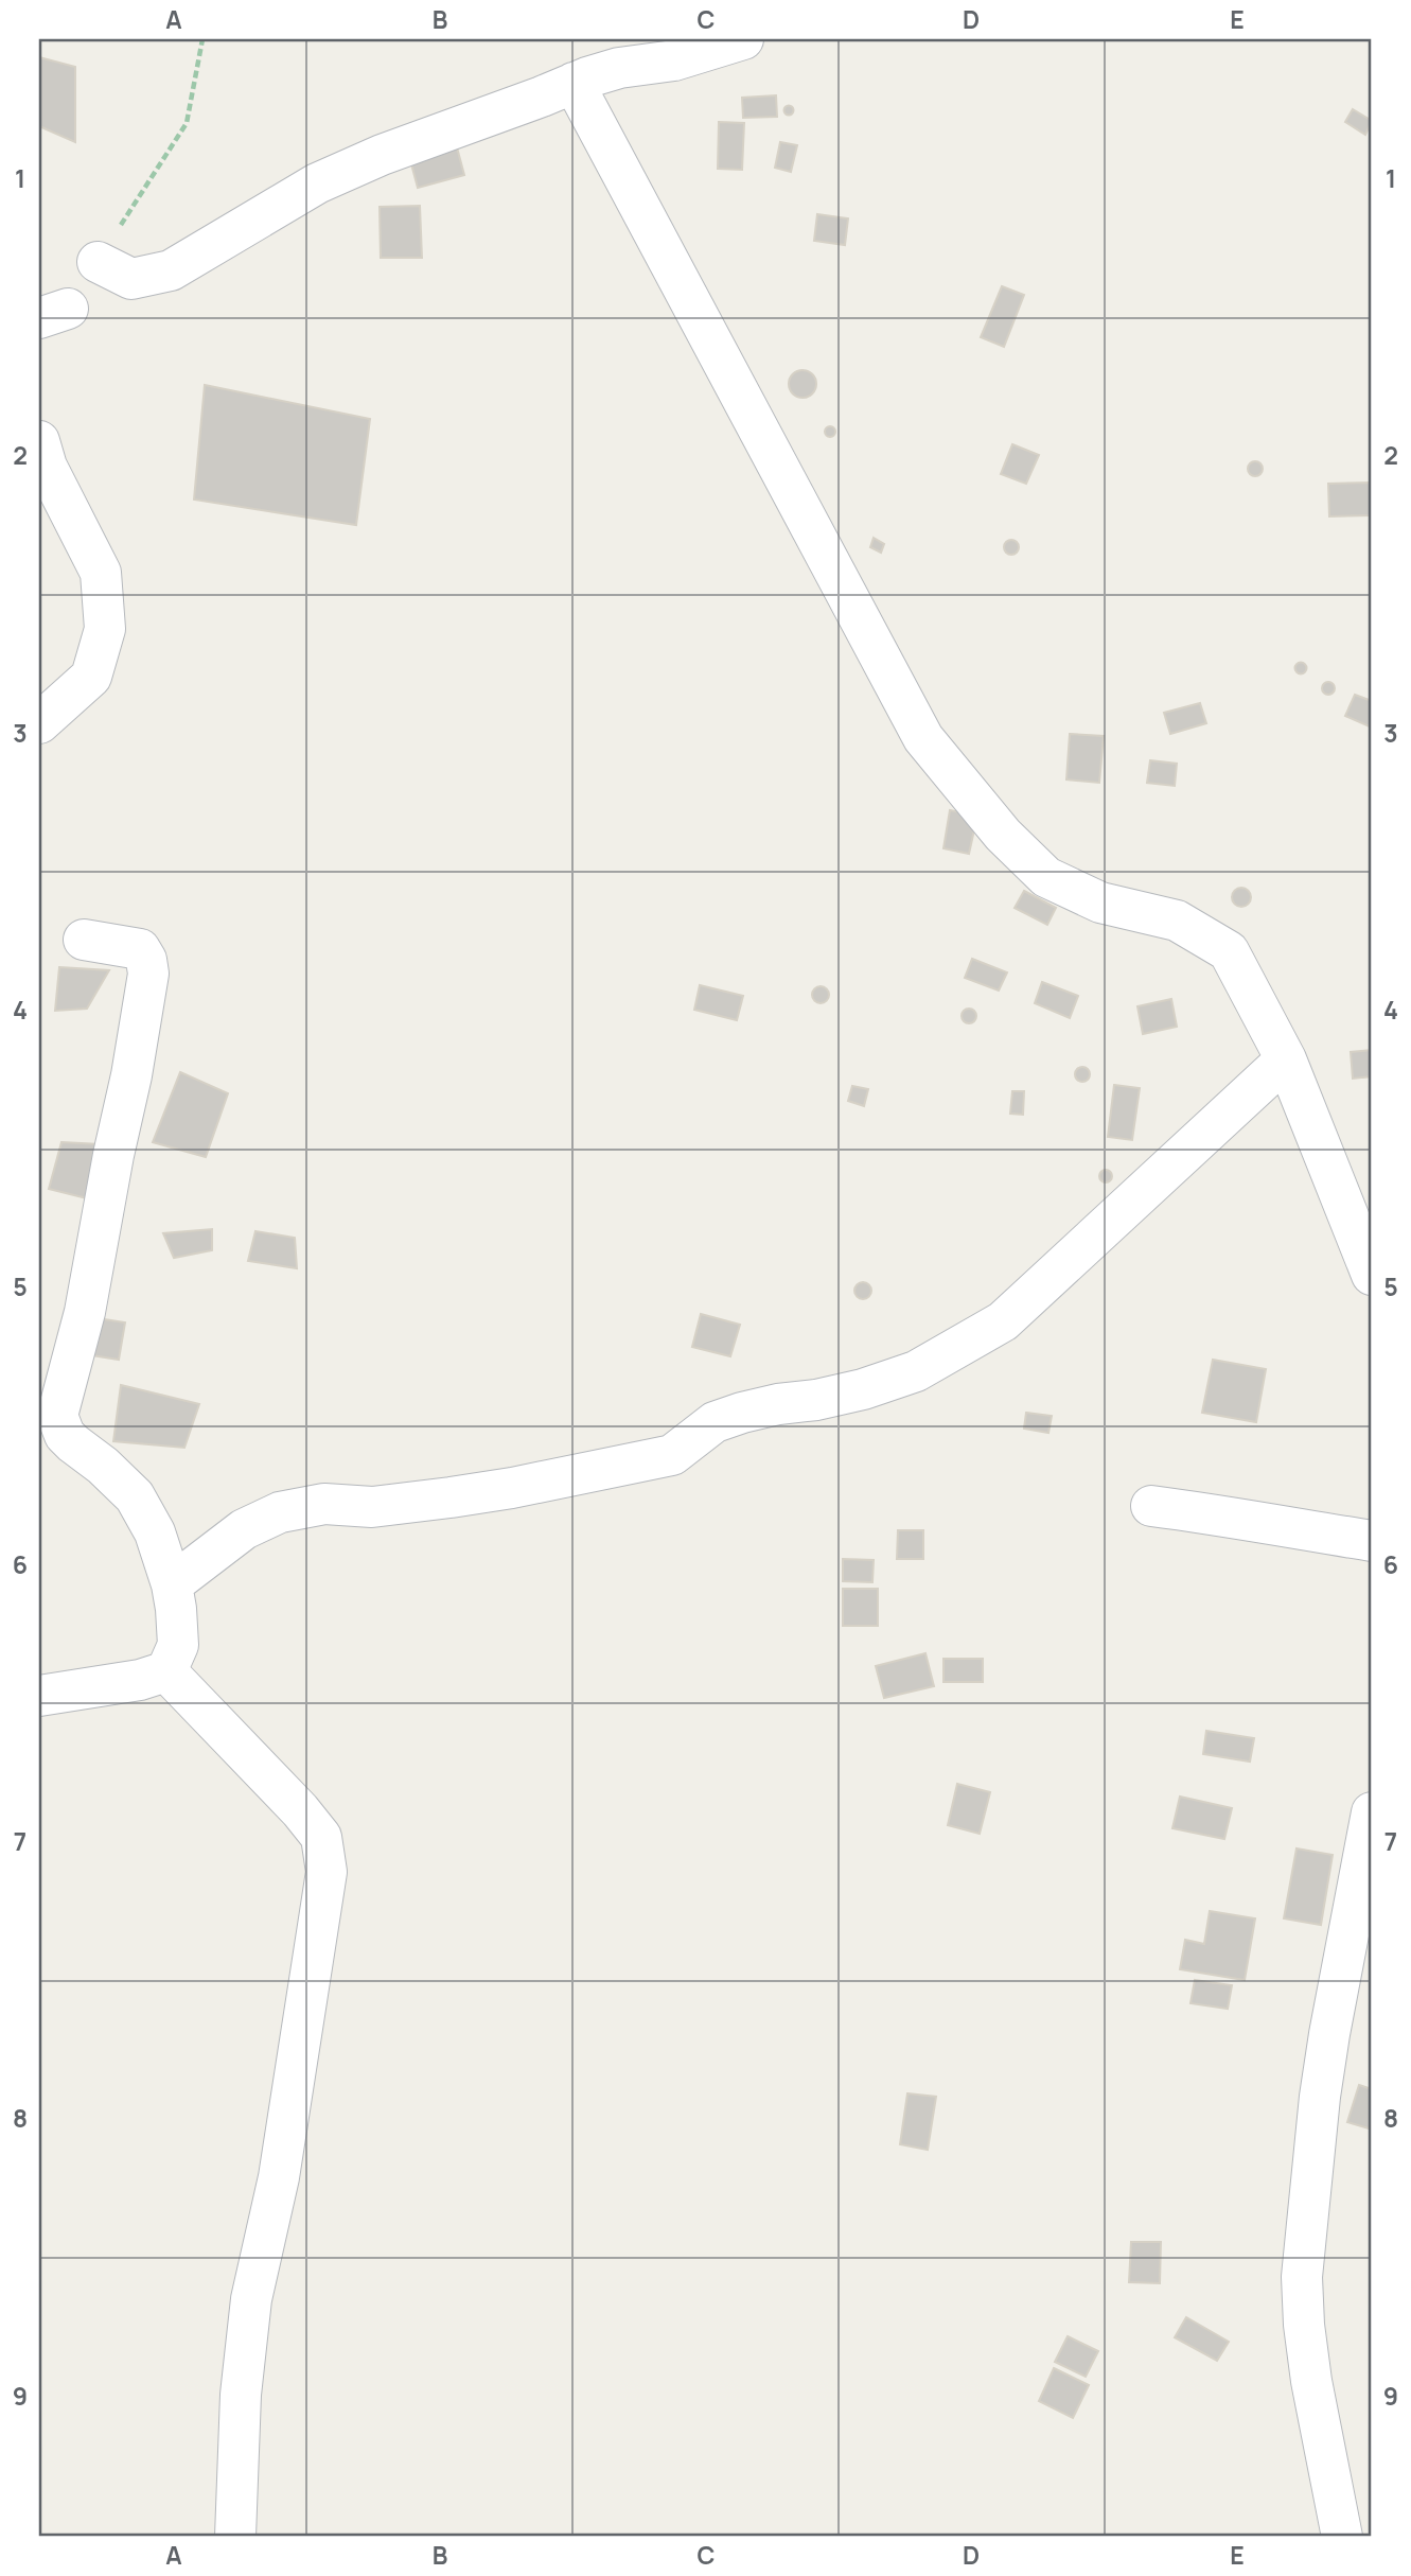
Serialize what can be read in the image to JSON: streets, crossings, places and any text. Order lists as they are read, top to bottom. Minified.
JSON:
{"grid":{"columns":["A","B","C","D","E"],"rows":["1","2","3","4","5","6","7","8","9"]}}
